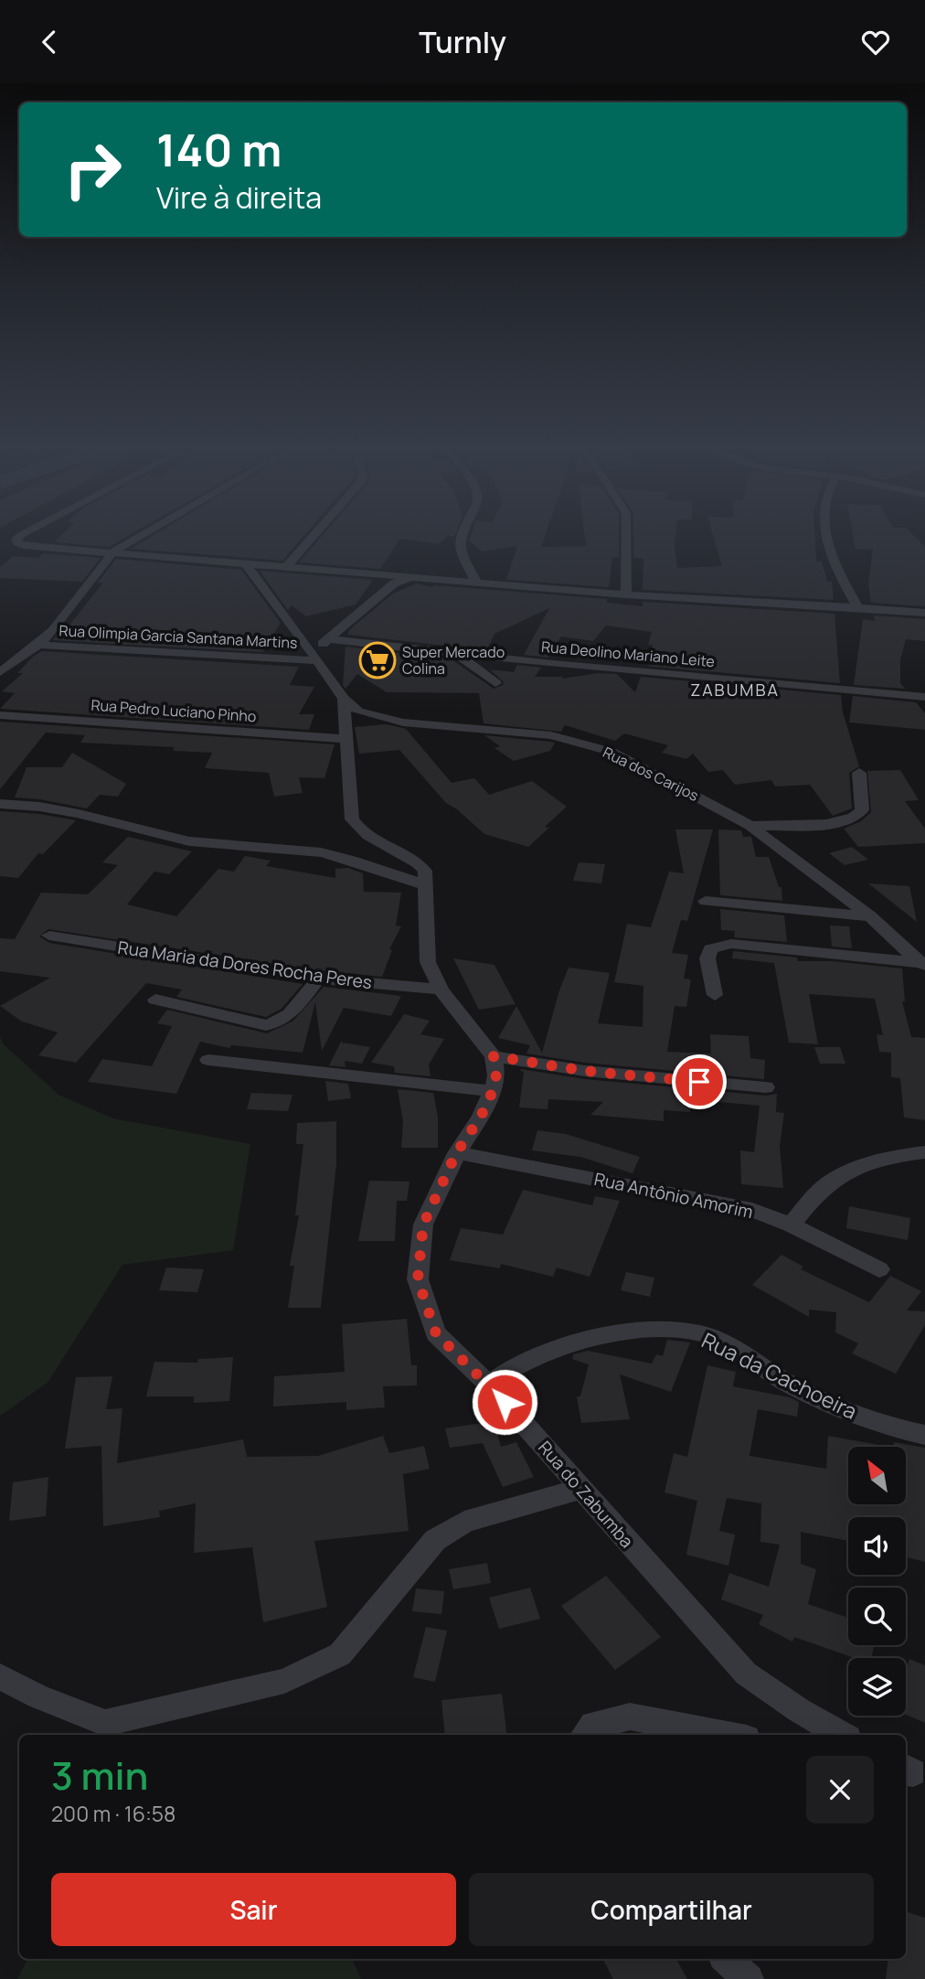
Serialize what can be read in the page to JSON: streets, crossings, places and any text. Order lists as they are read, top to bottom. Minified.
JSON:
{"streets":{"street":["Rua Olimpia Garcia Santana Martins","Rua Deolino Mariano Leite","Rua Pedro Luciano Pinho","Rua dos Carijos","Rua Maria da Dores Rocha Peres","Rua Antônio Amorim","Rua da Cachoeira","Rua do Zabumba"]},"crossings":[["Rua Olimpia Garcia Santana Martins","Rua dos Carijos"],["Rua Antônio Amorim","Rua do Zabumba"],["Rua da Cachoeira","Rua do Zabumba"]],"districts":["ZABUMBA"],"places":{"supermarket":["Super Mercado Colina"]},"north":"top left","page":{"header":"Turnly","turn":["140 m","Vire à direita"],"heading":["3 min","200 m · 16:58"],"buttons":["Sair","Compartilhar"]}}
